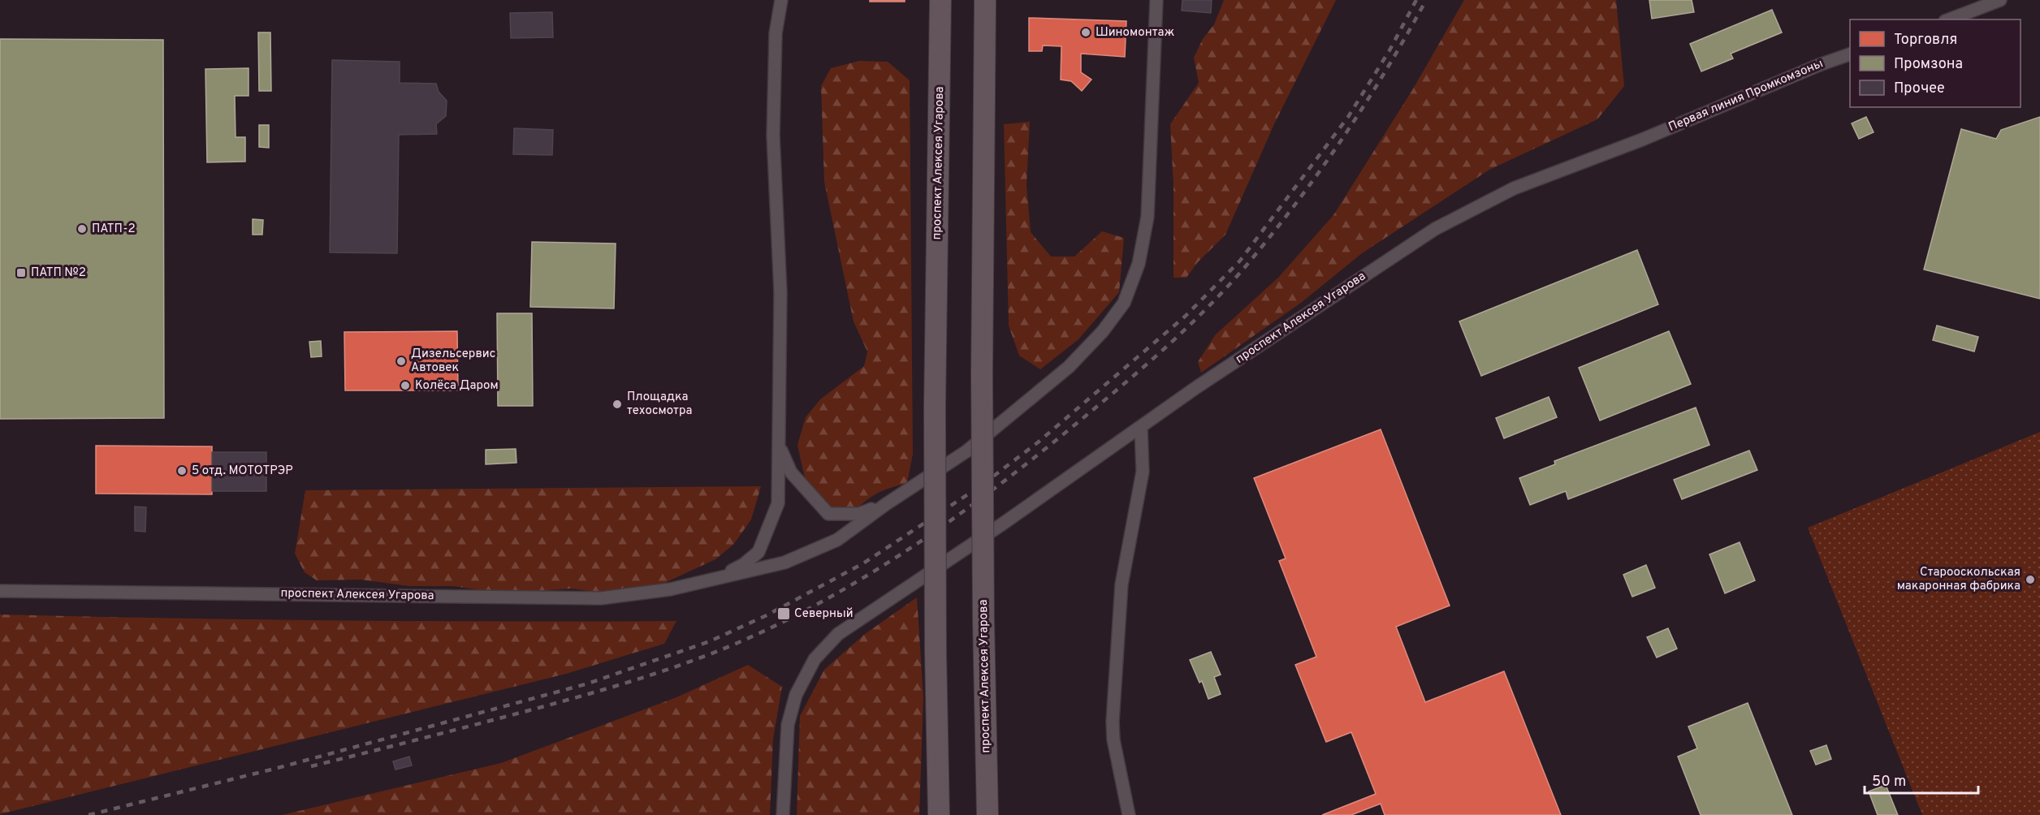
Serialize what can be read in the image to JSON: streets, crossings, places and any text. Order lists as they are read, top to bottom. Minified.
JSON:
{"streets":{"main road":["проспект Алексея Угарова"],"street":["Первая линия Промкомзоны"]},"crossings":[["Первая линия Промкомзоны","проспект Алексея Угарова"]],"places":{"other":["Шиномонтаж","ПАТП-2","Дизельсервис Автовек","Колёса Даром","Площадка техосмотра","5 отд. МОТОТРЭР","Старооскольская макаронная фабрика"],"transit":["ПАТП №2","Северный"]},"legend":["Торговля","Промзона","Прочее"],"scale_bar":"50 m"}
